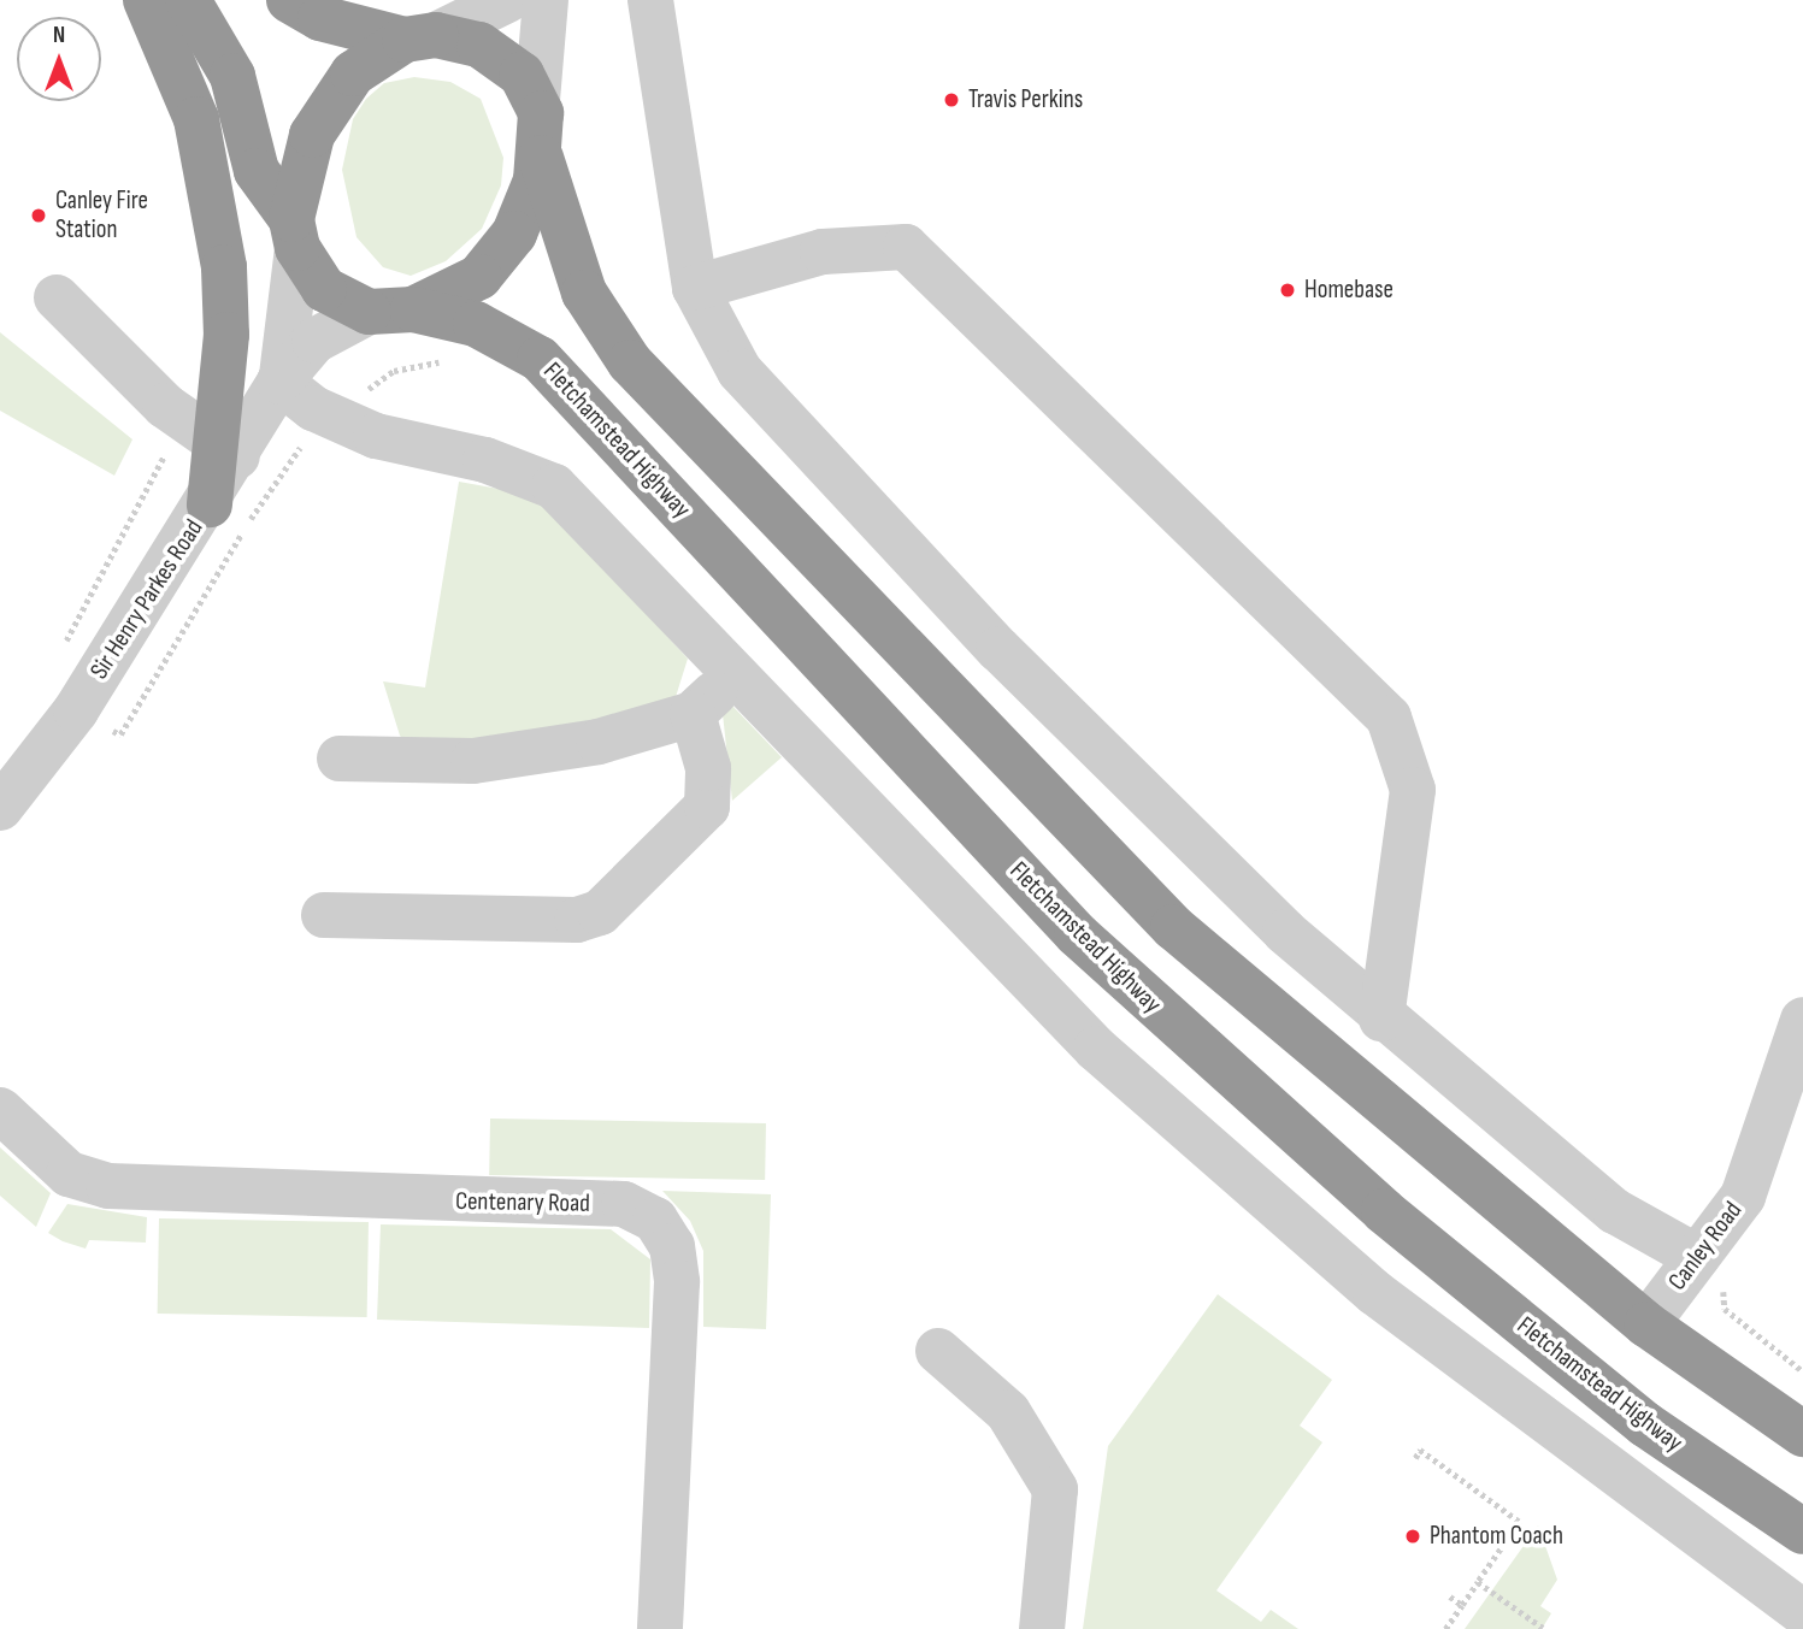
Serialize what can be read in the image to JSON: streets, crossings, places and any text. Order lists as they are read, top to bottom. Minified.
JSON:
{"streets":{"highway":["Fletchamstead Highway"],"street":["Sir Henry Parkes Road","Centenary Road","Canley Road"]},"places":["Travis Perkins","Canley Fire Station","Homebase","Phantom Coach"],"north":"top"}
